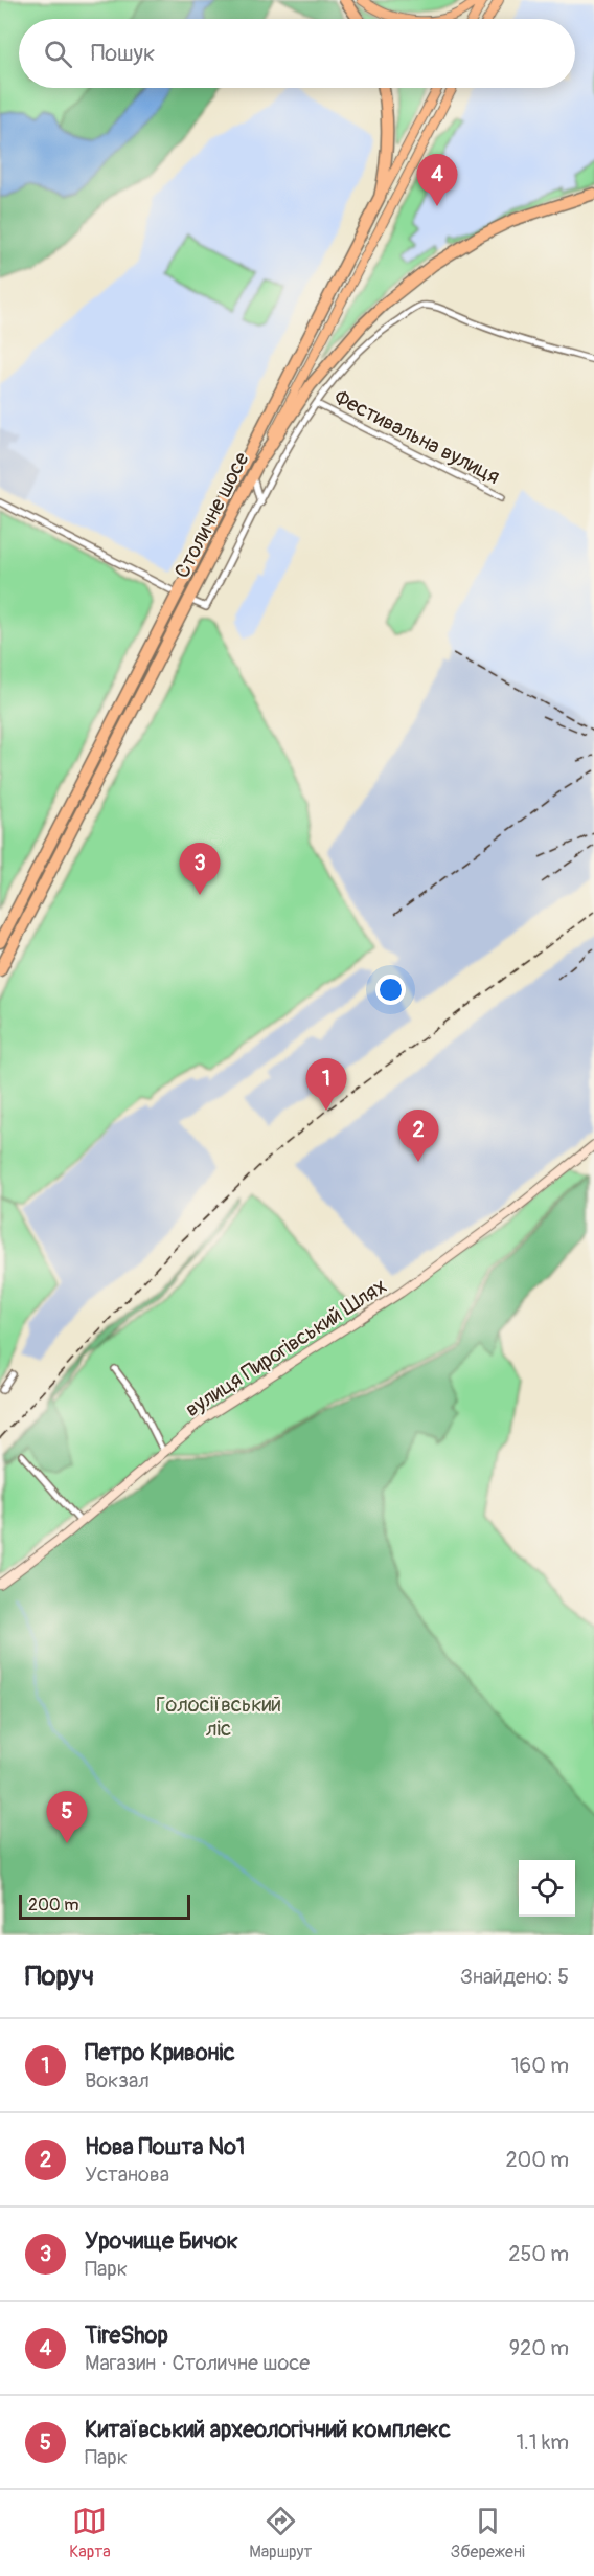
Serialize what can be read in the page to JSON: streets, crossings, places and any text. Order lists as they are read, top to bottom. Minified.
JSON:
{"streets":{"highway":["Столичне шосе"],"street":["Фестивальна вулиця","вулиця Пирогівський Шлях"]},"crossings":[["Фестивальна вулиця","Столичне шосе"]],"parks":["Голосіївський ліс"],"scale_bar":"200 m","page":{"search":"Пошук","pins":["4","3","1","2","5"],"scale":"200 m","heading":["Поруч","Знайдено: 5"],"list":[{"mark":"1","name":"Петро Кривоніс","note":"Вокзал","value":"160 m"},{"mark":"2","name":"Нова Пошта №1","note":"Установа","value":"200 m"},{"mark":"3","name":"Урочище Бичок","note":"Парк","value":"250 m"},{"mark":"4","name":"TireShop","note":"Магазин · Столичне шосе","value":"920 m"},{"mark":"5","name":"Китаївський археологічний комплекс","note":"Парк","value":"1.1 km"}],"nav":["Карта","Маршрут","Збережені"]}}
